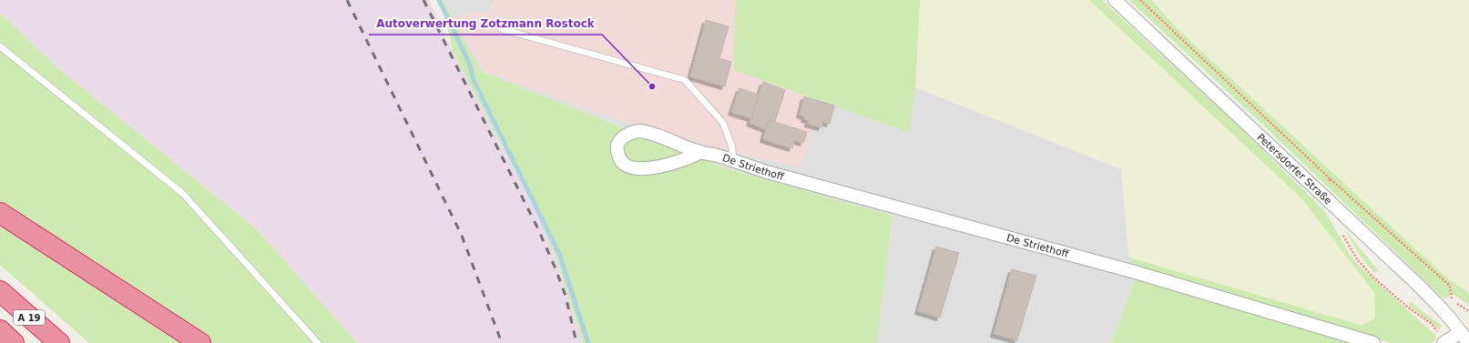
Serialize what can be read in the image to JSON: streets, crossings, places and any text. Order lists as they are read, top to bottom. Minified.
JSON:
{"streets":{"highway":["A 19"],"street":["De Striethoff","Petersdorfer Straße"]},"places":["Autoverwertung Zotzmann Rostock"]}
